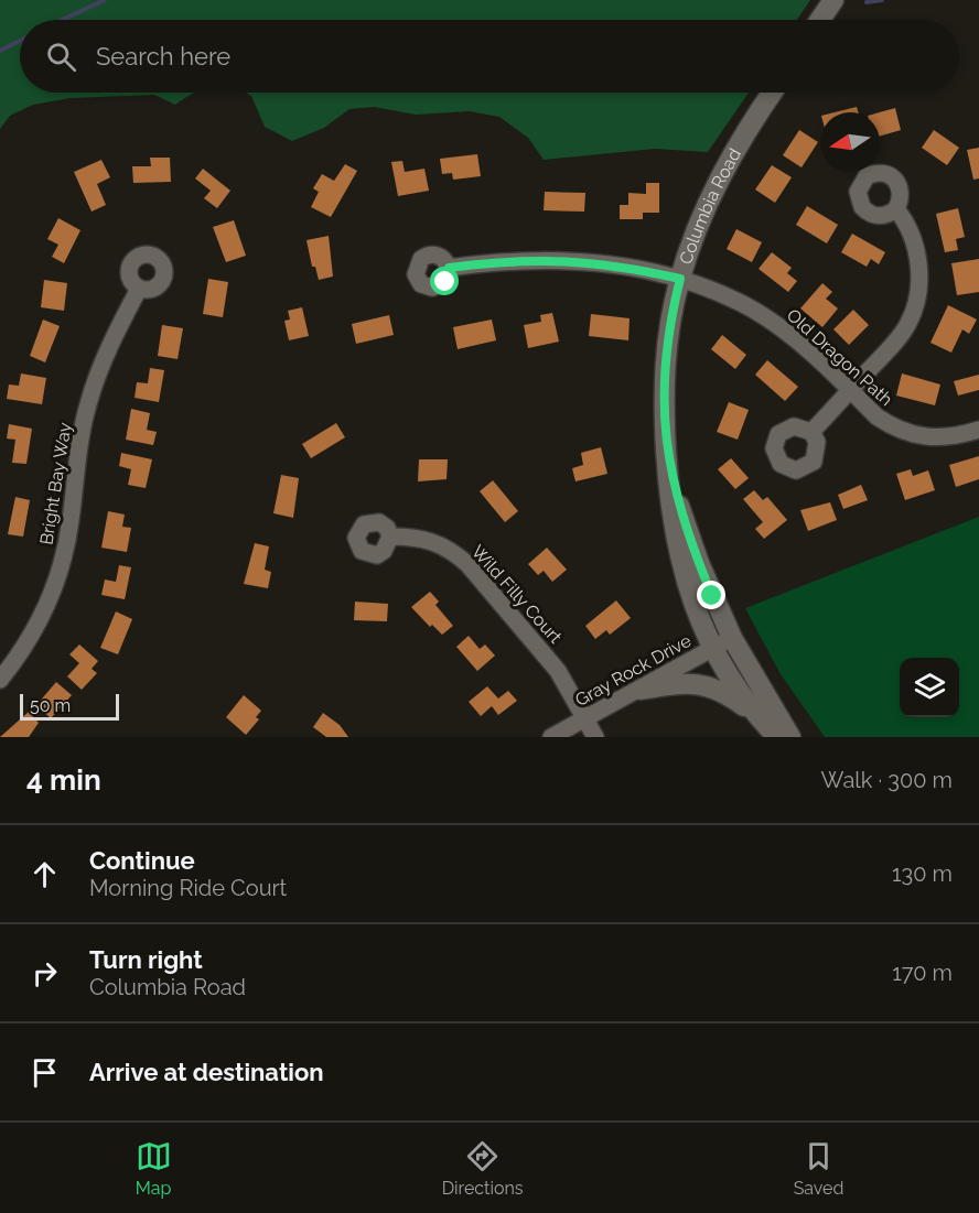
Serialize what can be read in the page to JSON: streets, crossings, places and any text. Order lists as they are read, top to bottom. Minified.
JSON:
{"streets":{"street":["Columbia Road","Old Dragon Path","Bright Bay Way","Wild Filly Court","Gray Rock Drive"]},"crossings":[["Columbia Road","Old Dragon Path"],["Columbia Road","Gray Rock Drive"],["Wild Filly Court","Gray Rock Drive"]],"scale_bar":"50 m","north":"left","page":{"search":"Search here","scale":"50 m","heading":["4 min","Walk · 300 m"],"list":[["Continue","Morning Ride Court","130 m"],["Turn right","Columbia Road","170 m"],"Arrive at destination"],"nav":["Map","Directions","Saved"]}}
